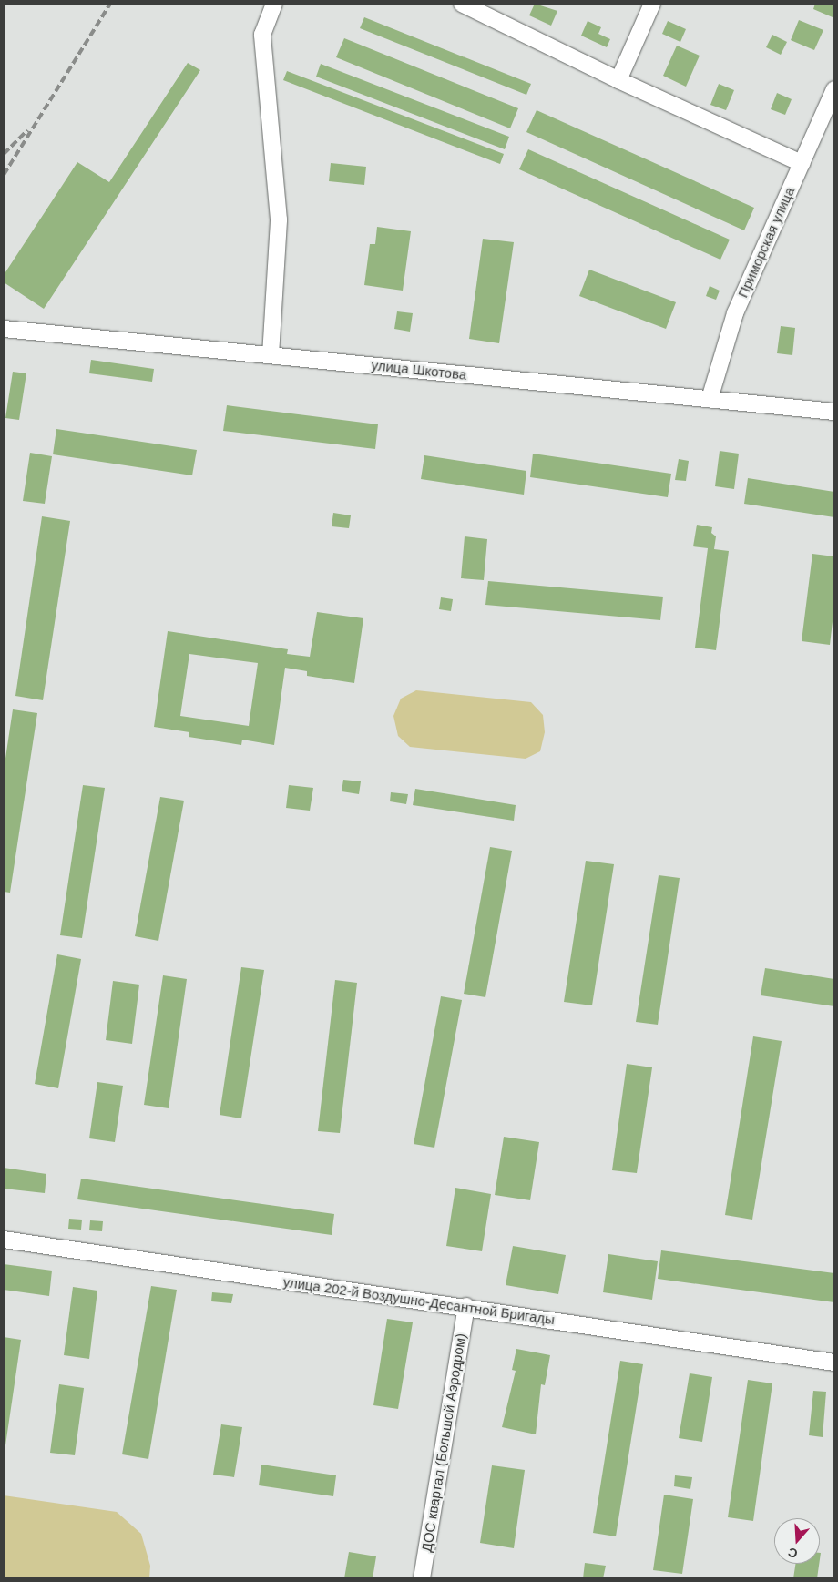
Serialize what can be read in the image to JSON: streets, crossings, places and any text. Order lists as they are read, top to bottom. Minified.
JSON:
{"streets":{"street":["Приморская улица","улица Шкотова","улица 202-й Воздушно-Десантной Бригады","ДОС квартал (Большой Аэродром)"]},"crossings":[["Приморская улица","улица Шкотова"],["улица 202-й Воздушно-Десантной Бригады","ДОС квартал (Большой Аэродром)"]],"north":"bottom"}
